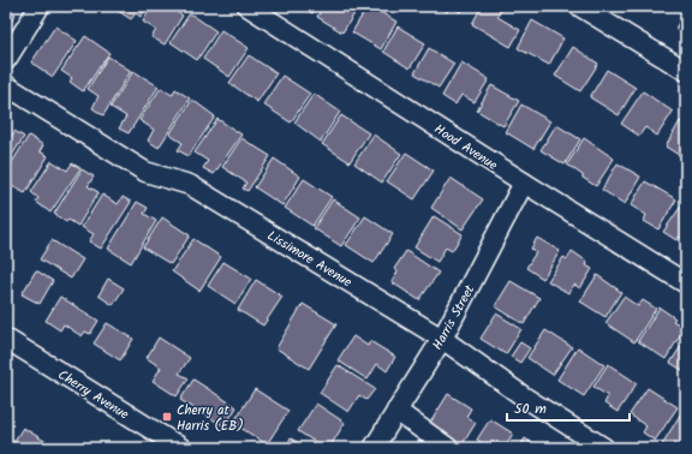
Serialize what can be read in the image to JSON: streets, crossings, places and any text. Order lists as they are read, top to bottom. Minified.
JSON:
{"streets":{"street":["Hood Avenue","Lissimore Avenue","Harris Street","Cherry Avenue"]},"crossings":[["Hood Avenue","Harris Street"],["Lissimore Avenue","Harris Street"]],"places":{"transit":["Cherry at Harris (EB)"]},"scale_bar":"50 m"}
